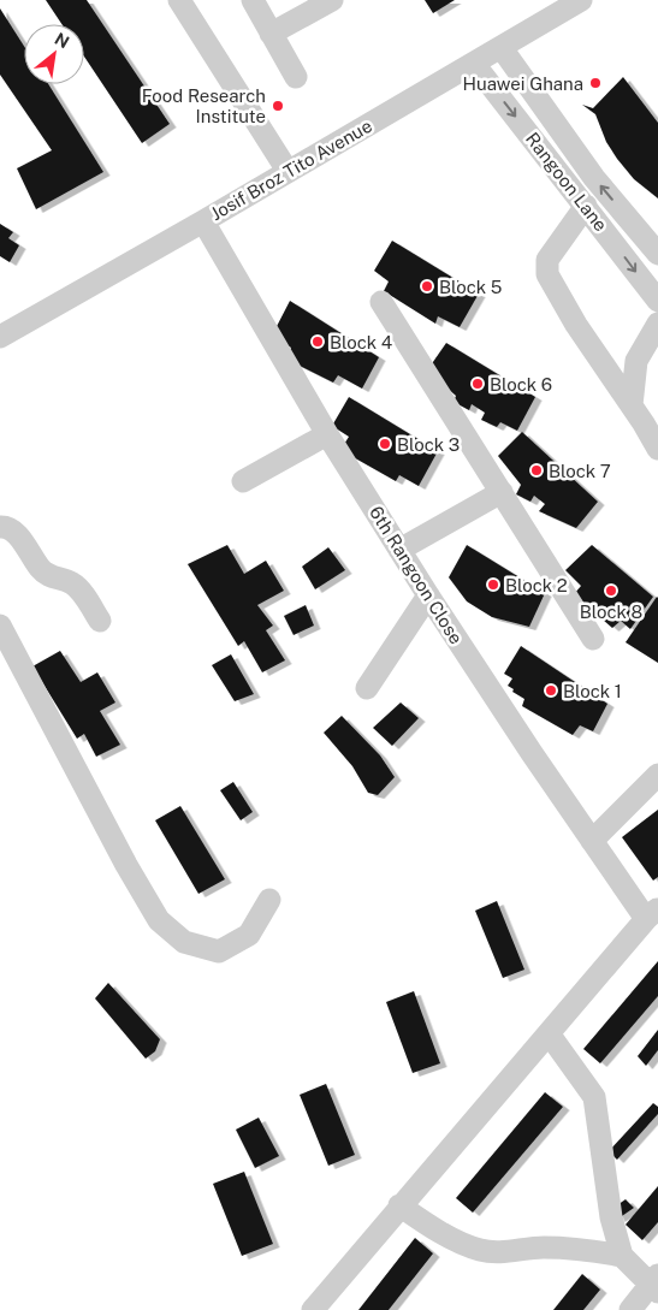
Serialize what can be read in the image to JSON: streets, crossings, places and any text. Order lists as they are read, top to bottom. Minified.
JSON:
{"streets":{"street":["Josif Broz Tito Avenue","Rangoon Lane","6th Rangoon Close"]},"crossings":[["Josif Broz Tito Avenue","Rangoon Lane"],["Josif Broz Tito Avenue","6th Rangoon Close"]],"places":["Huawei Ghana","Food Research Institute","Block 5","Block 4","Block 6","Block 3","Block 7","Block 2","Block 8","Block 1"],"north":"top right"}
